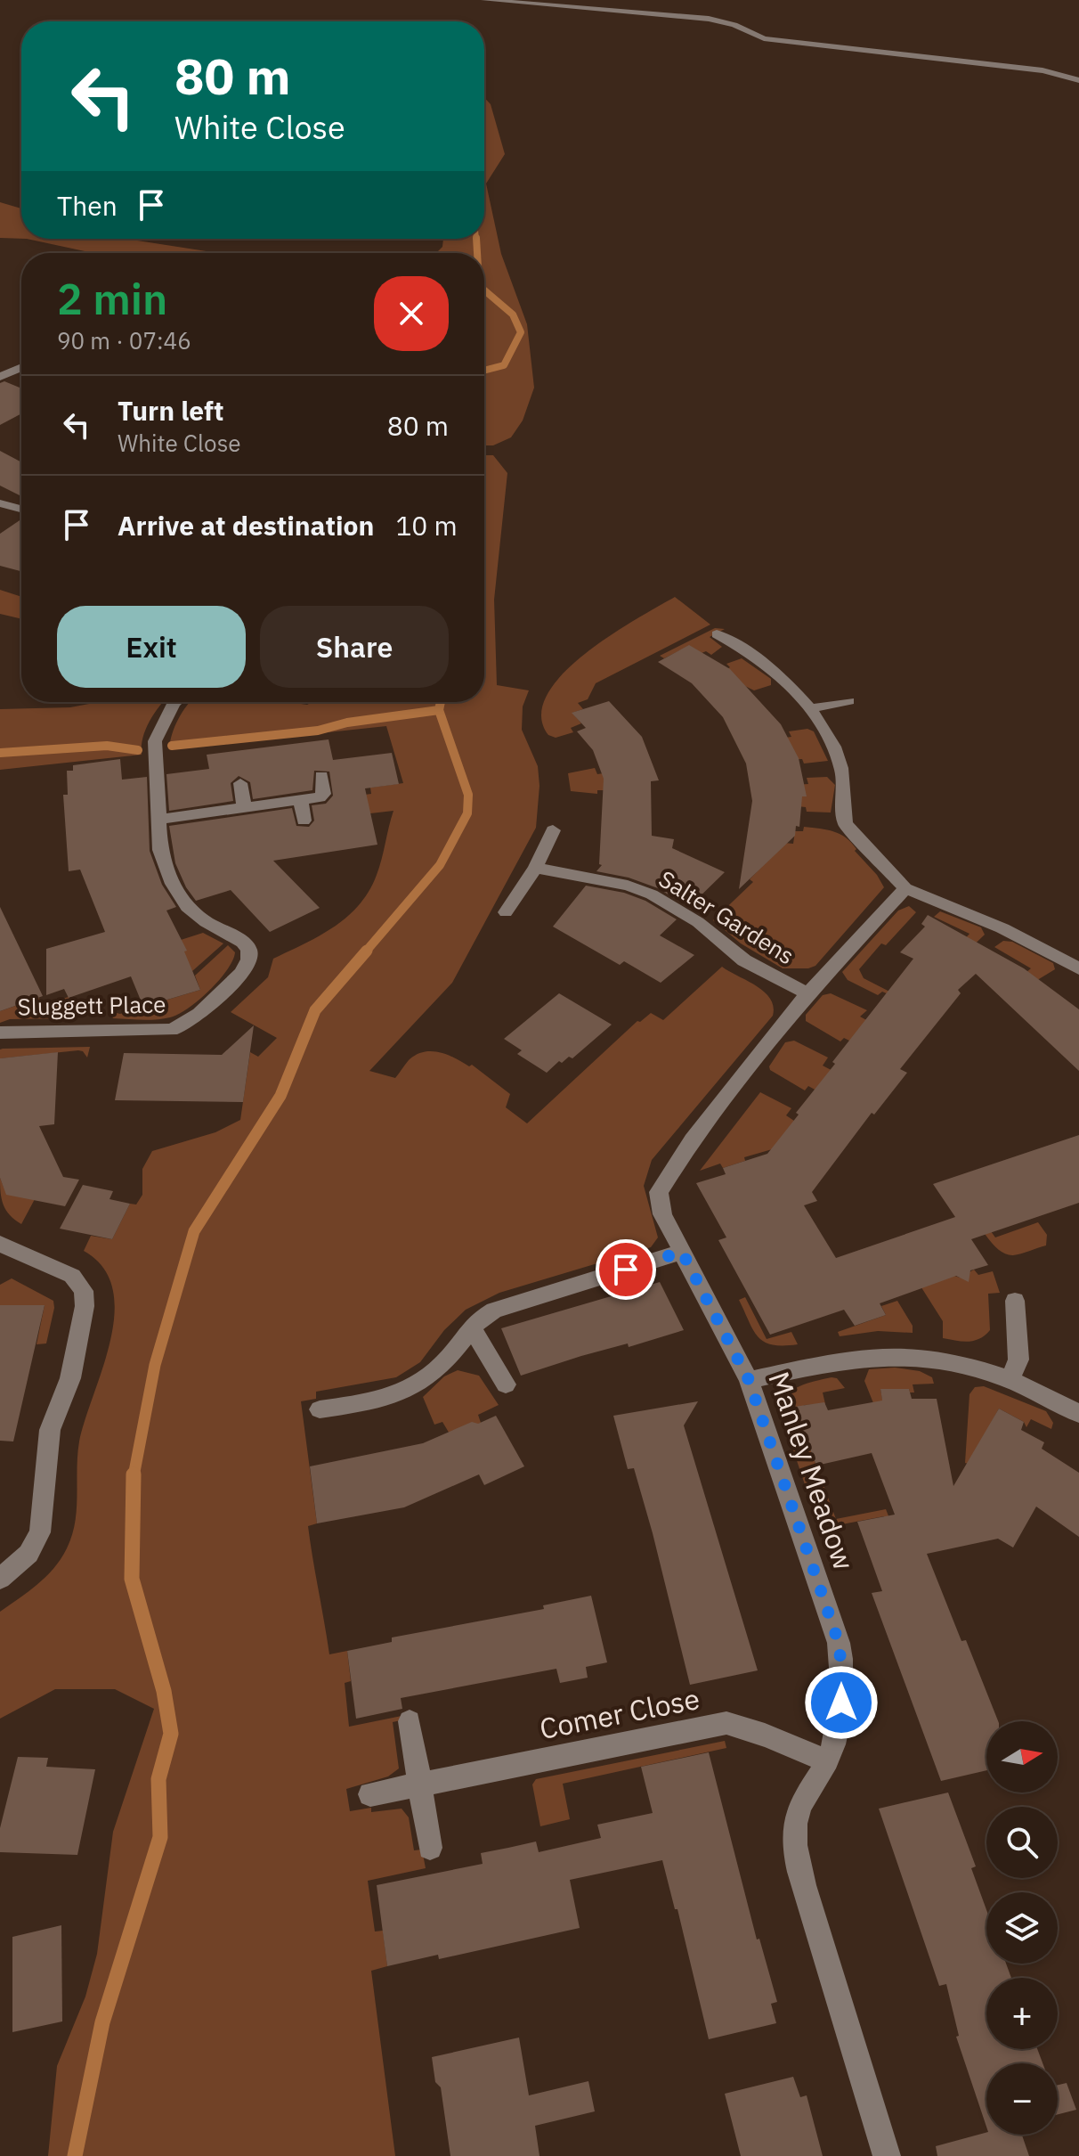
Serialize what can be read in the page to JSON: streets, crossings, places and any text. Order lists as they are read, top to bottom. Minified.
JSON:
{"streets":{"street":["Salter Gardens","Sluggett Place","Manley Meadow","Comer Close"]},"crossings":[["Salter Gardens","Manley Meadow"],["Manley Meadow","Comer Close"]],"north":"right","page":{"turn":["80 m","White Close"],"then":"Then","heading":["2 min","90 m · 07:46"],"list":[{"name":"Turn left","note":"White Close","value":"80 m"},{"name":"Arrive at destination","value":"10 m"}],"buttons":["Exit","Share"],"map_buttons":["+","−"]}}
